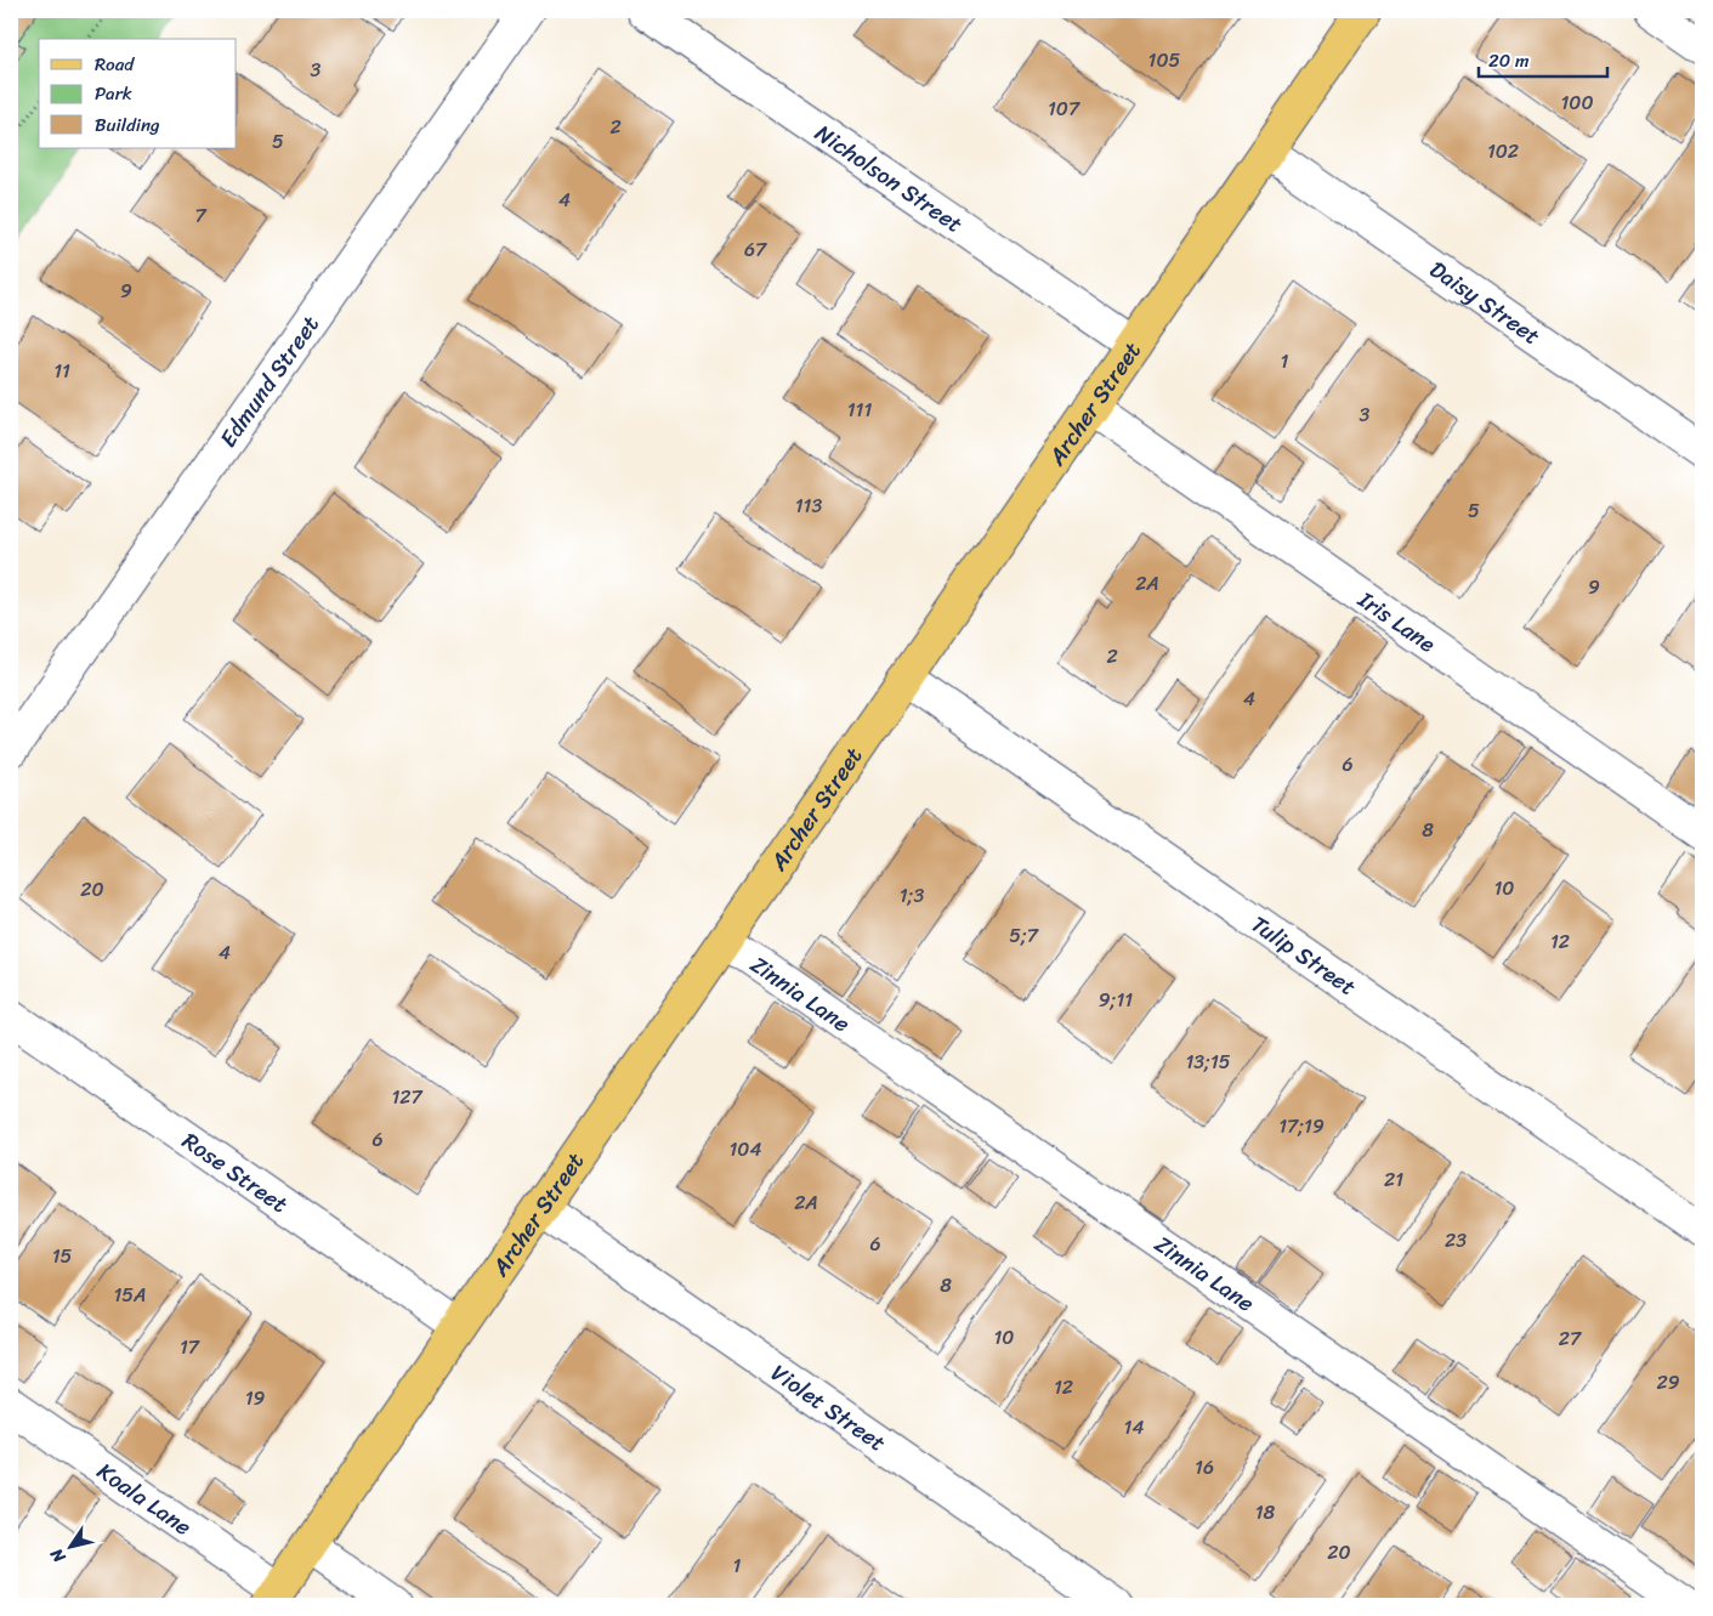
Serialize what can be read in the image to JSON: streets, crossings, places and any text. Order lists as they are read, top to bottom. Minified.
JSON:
{"streets":{"main road":["Archer Street"],"street":["Nicholson Street","Daisy Street","Edmund Street","Iris Lane","Tulip Street","Zinnia Lane","Rose Street","Violet Street","Koala Lane"]},"crossings":[["Nicholson Street","Archer Street"],["Daisy Street","Archer Street"],["Archer Street","Iris Lane"],["Archer Street","Tulip Street"],["Archer Street","Zinnia Lane"],["Archer Street","Rose Street"],["Archer Street","Violet Street"],["Archer Street","Koala Lane"]],"house_numbers":["105","3","100","107","2","5","102","4","7","67","9","1","11","111","3","113","5","2A","9","2","4","6","8","10","20","1;3","5;7","12","4","9;11","13;15","127","17;19","6","104","21","2A","23","6","15","8","15A","10","27","17","29","12","19","14","16","18","20","1"],"legend":["Road","Park","Building"],"scale_bar":"20 m","north":"bottom left"}
